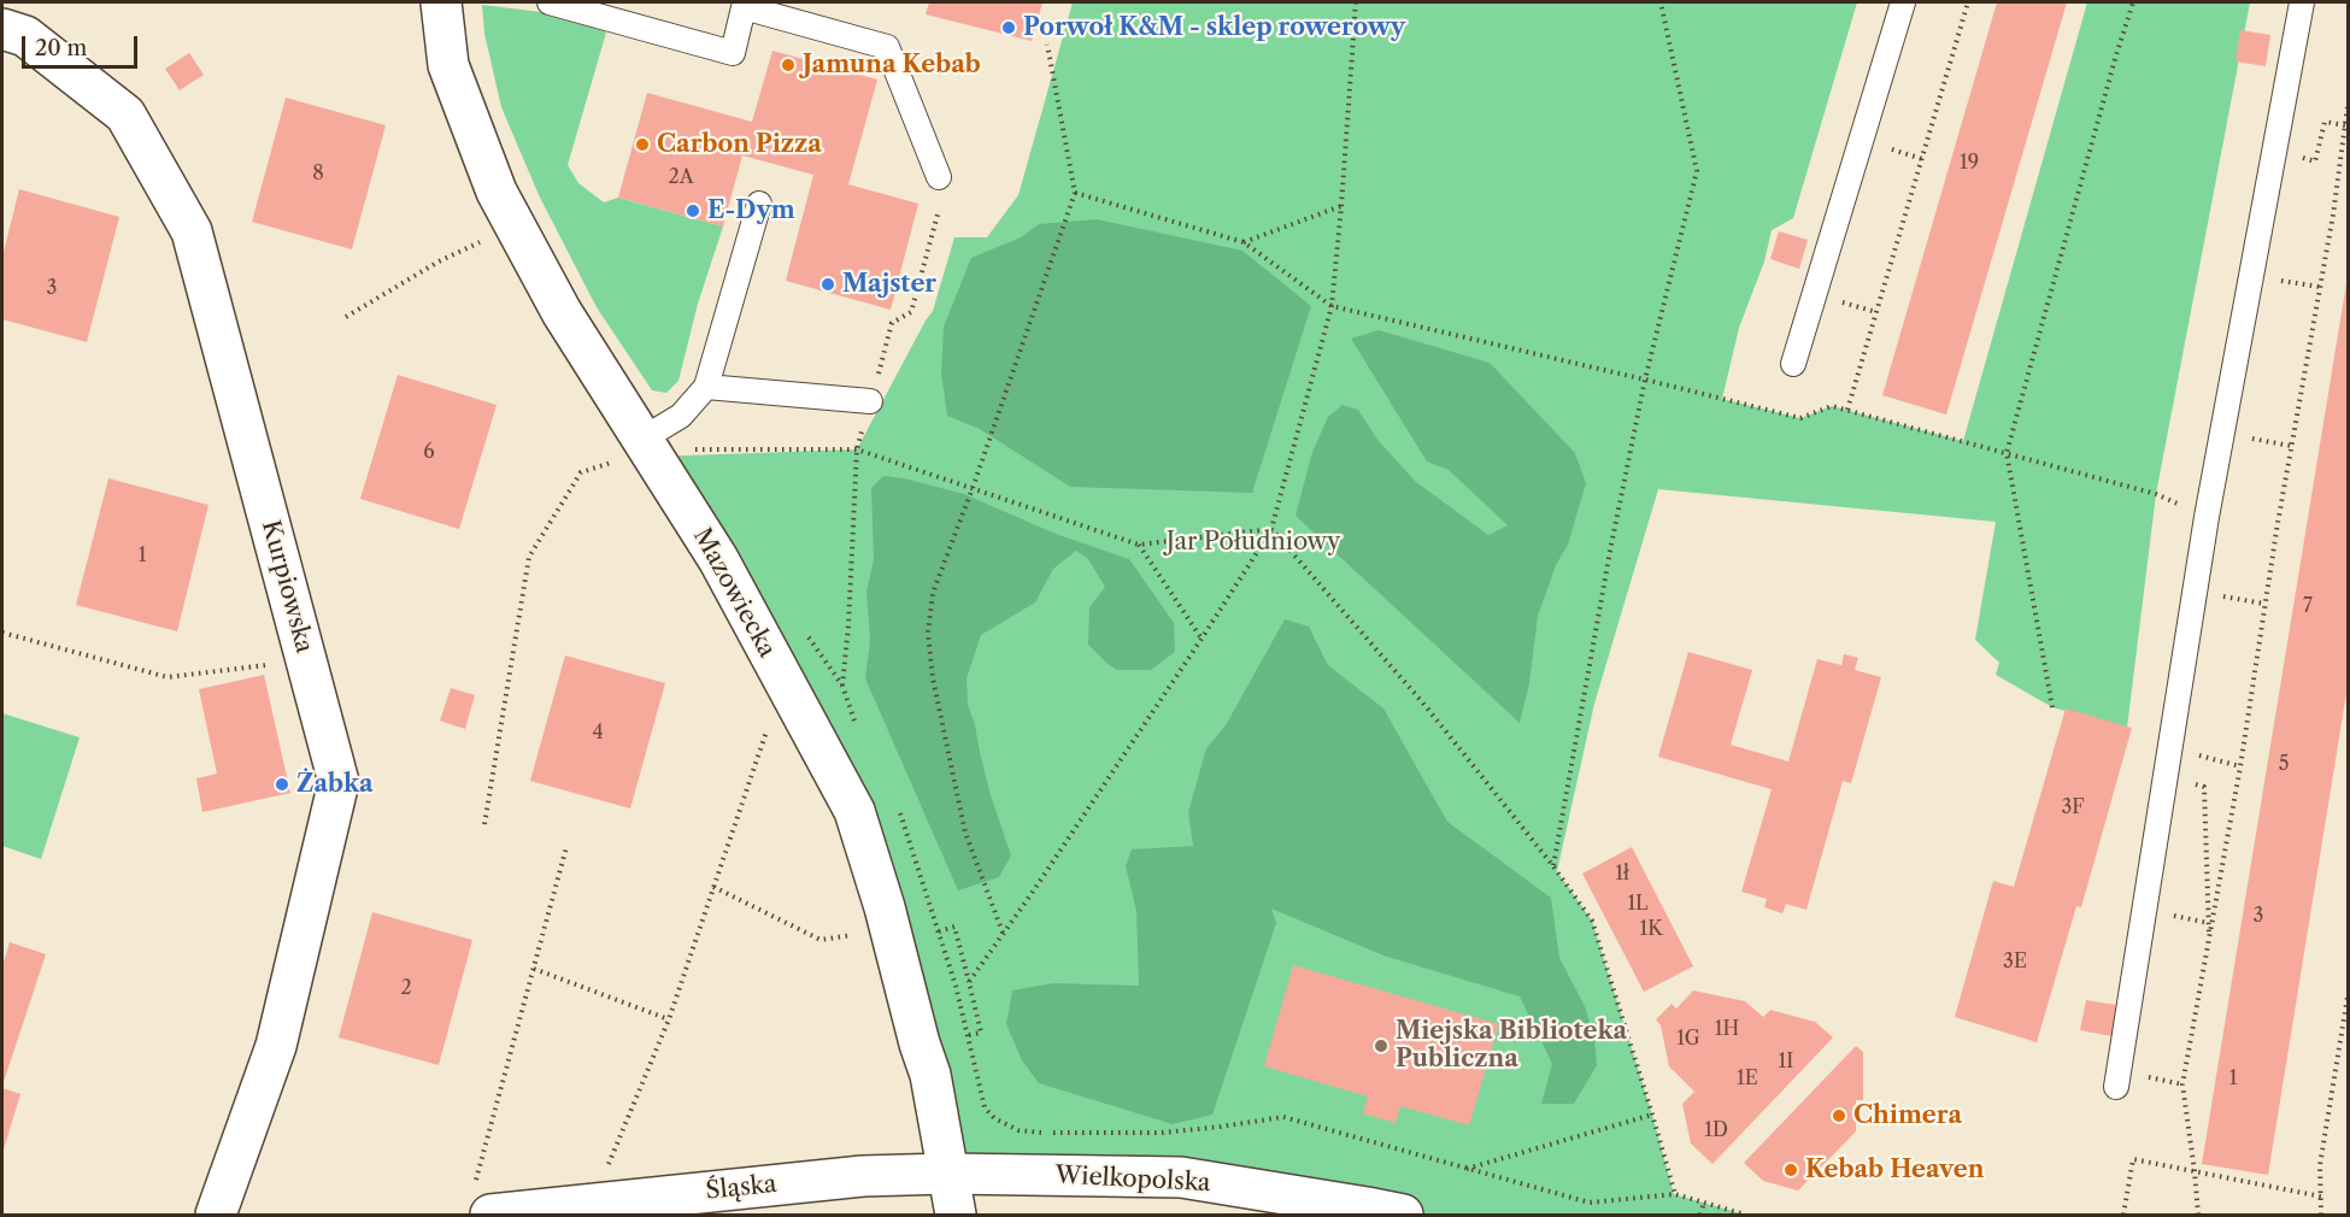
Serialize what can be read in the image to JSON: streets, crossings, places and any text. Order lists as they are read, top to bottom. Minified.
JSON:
{"streets":{"street":["Kurpiowska","Mazowiecka","Wielkopolska","Śląska"]},"crossings":[["Mazowiecka","Wielkopolska"],["Mazowiecka","Śląska"],["Wielkopolska","Śląska"]],"parks":["Jar Południowy"],"places":["Porwoł K&M - sklep rowerowy","Jamuna Kebab","Carbon Pizza","E-Dym","Majster","Żabka","Miejska Biblioteka Publiczna","Chimera","Kebab Heaven"],"house_numbers":["19","8","2A","3","6","1","7","4","5","3F","1ł","1L","3","1K","3E","2","1H","1G","1I","1E","1","1D"],"scale_bar":"20 m"}
